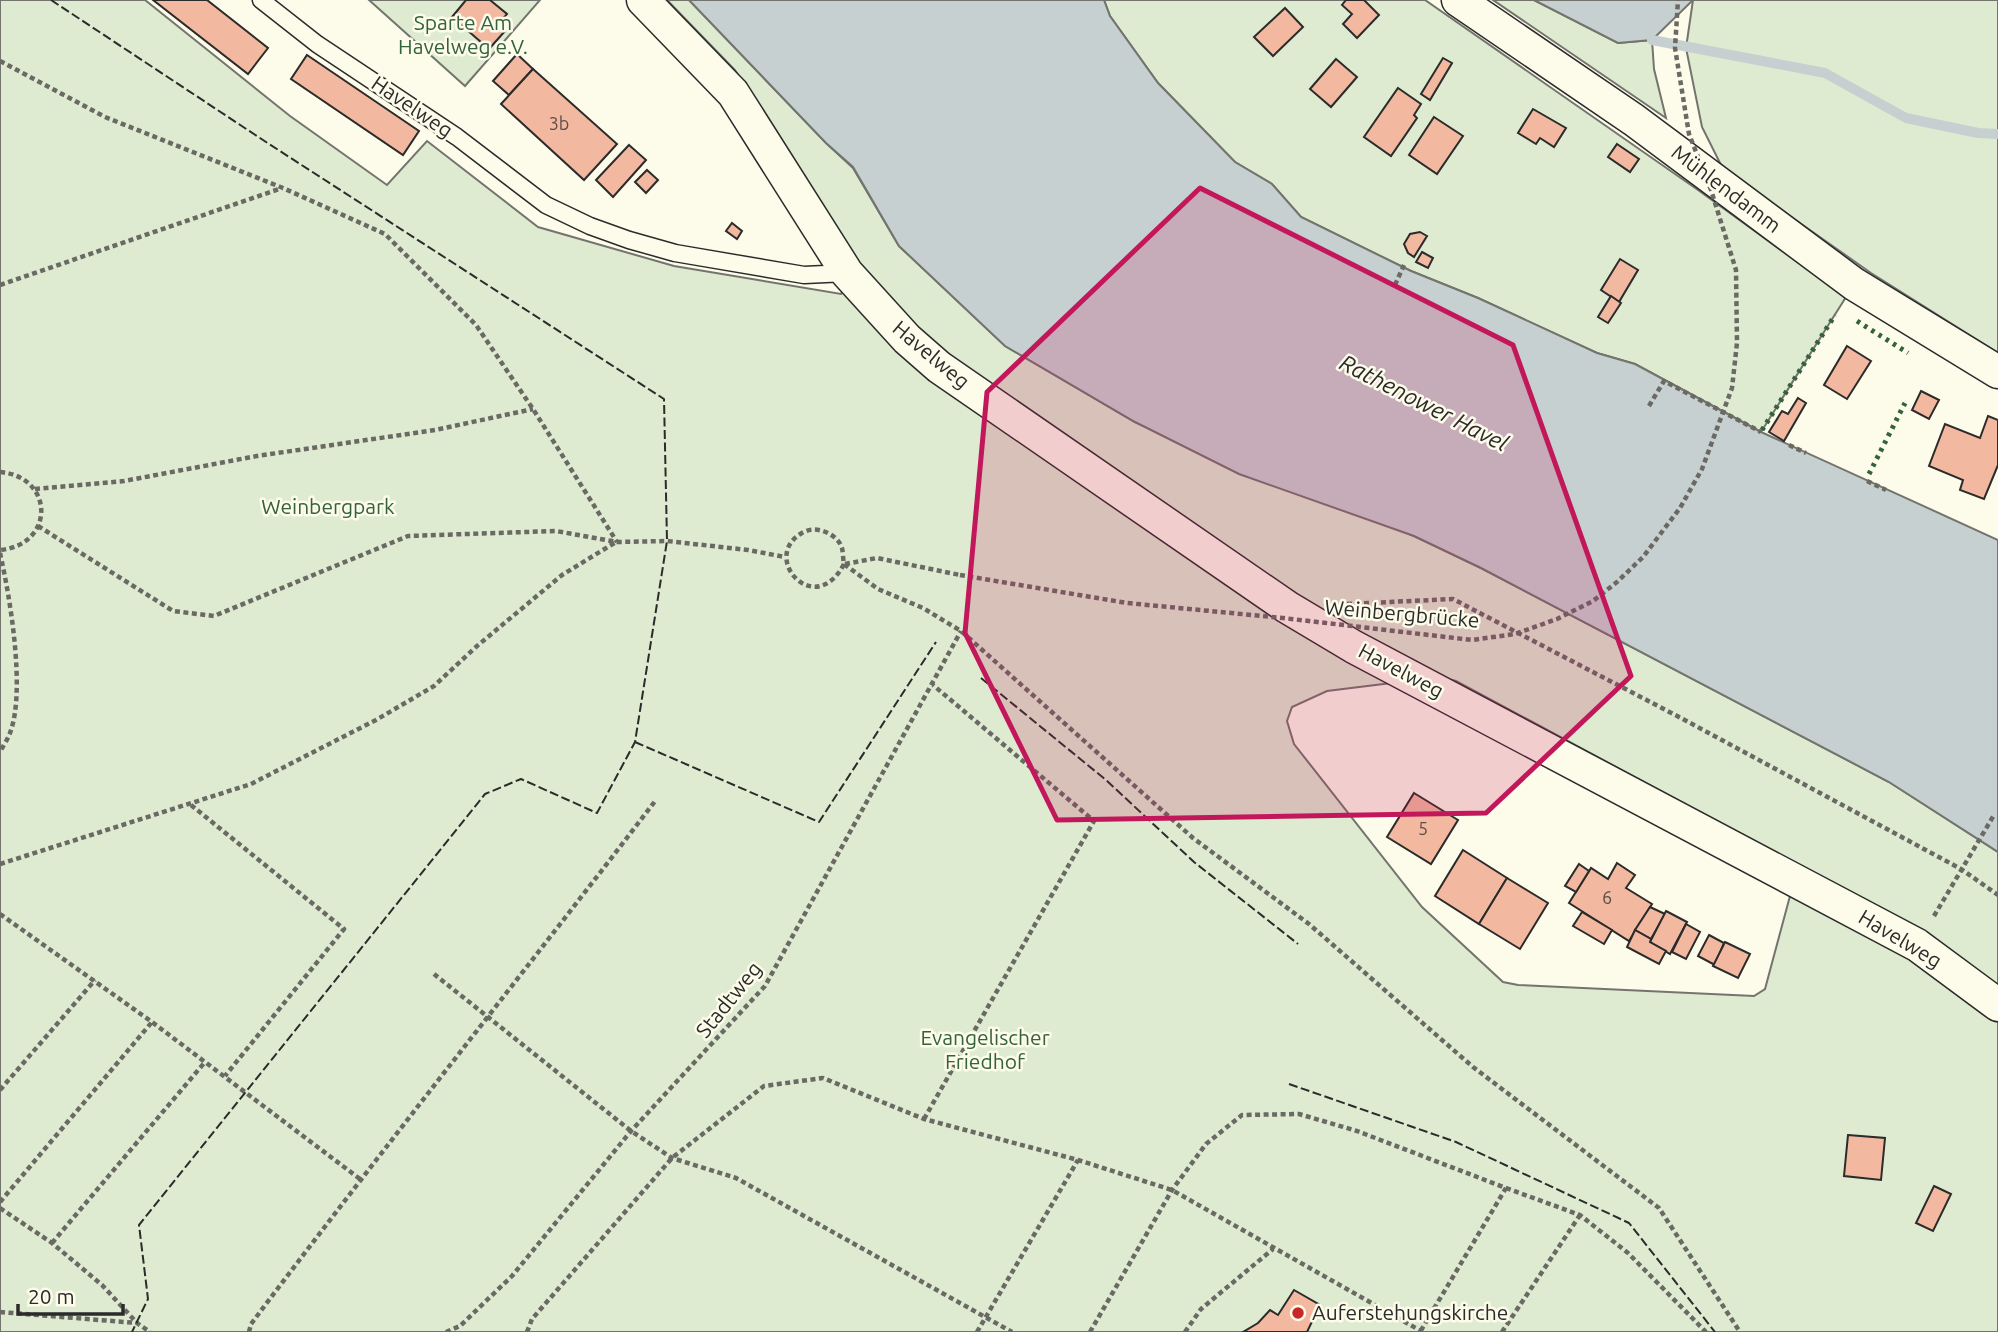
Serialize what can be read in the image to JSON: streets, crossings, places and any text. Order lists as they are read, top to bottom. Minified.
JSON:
{"streets":{"street":["Havelweg","Mühlendamm"],"path":["Weinbergbrücke","Stadtweg"]},"water":["Rathenower Havel"],"parks":["Sparte Am Havelweg e.V.","Weinbergpark","Evangelischer Friedhof"],"places":["Auferstehungskirche"],"house_numbers":["3b","5","6"],"scale_bar":"20 m"}
